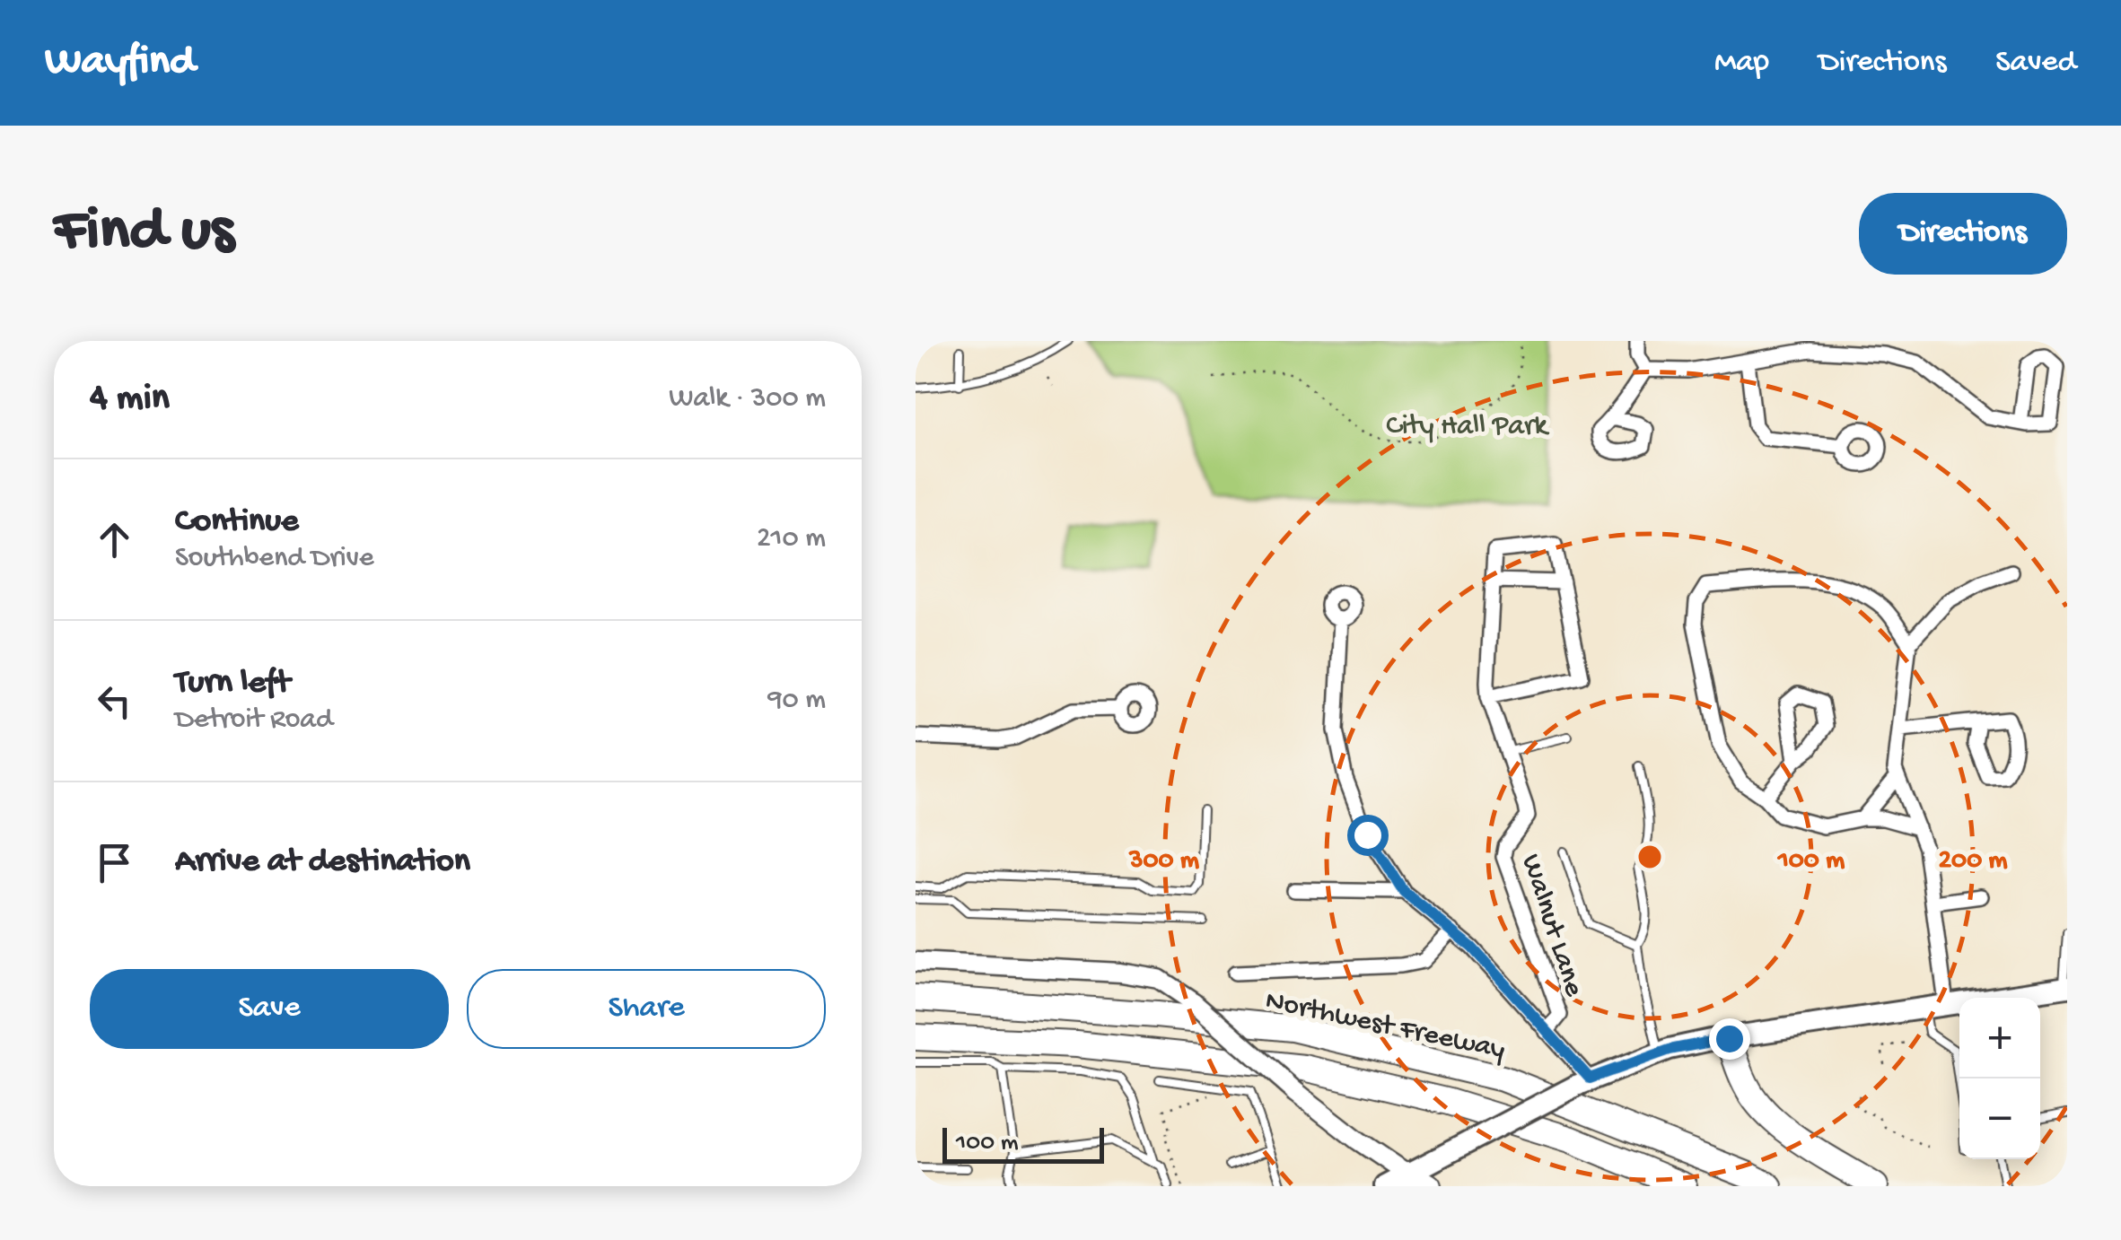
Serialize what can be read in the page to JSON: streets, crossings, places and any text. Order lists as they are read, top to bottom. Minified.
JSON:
{"streets":{"highway":["Northwest Freeway"],"street":["Walnut Lane"]},"parks":["City Hall Park"],"scale_bar":"100 m","page":{"header":"Wayfind","nav":["Map","Directions","Saved"],"buttons":["Directions",["Save","Share"]],"title":"Find us","heading":["4 min","Walk · 300 m"],"list":[["Continue","Southbend Drive","210 m"],["Turn left","Detroit Road","90 m"],"Arrive at destination"],"map_buttons":["+","−"],"scale":"100 m"},"rings":["100 m","200 m","300 m"]}
